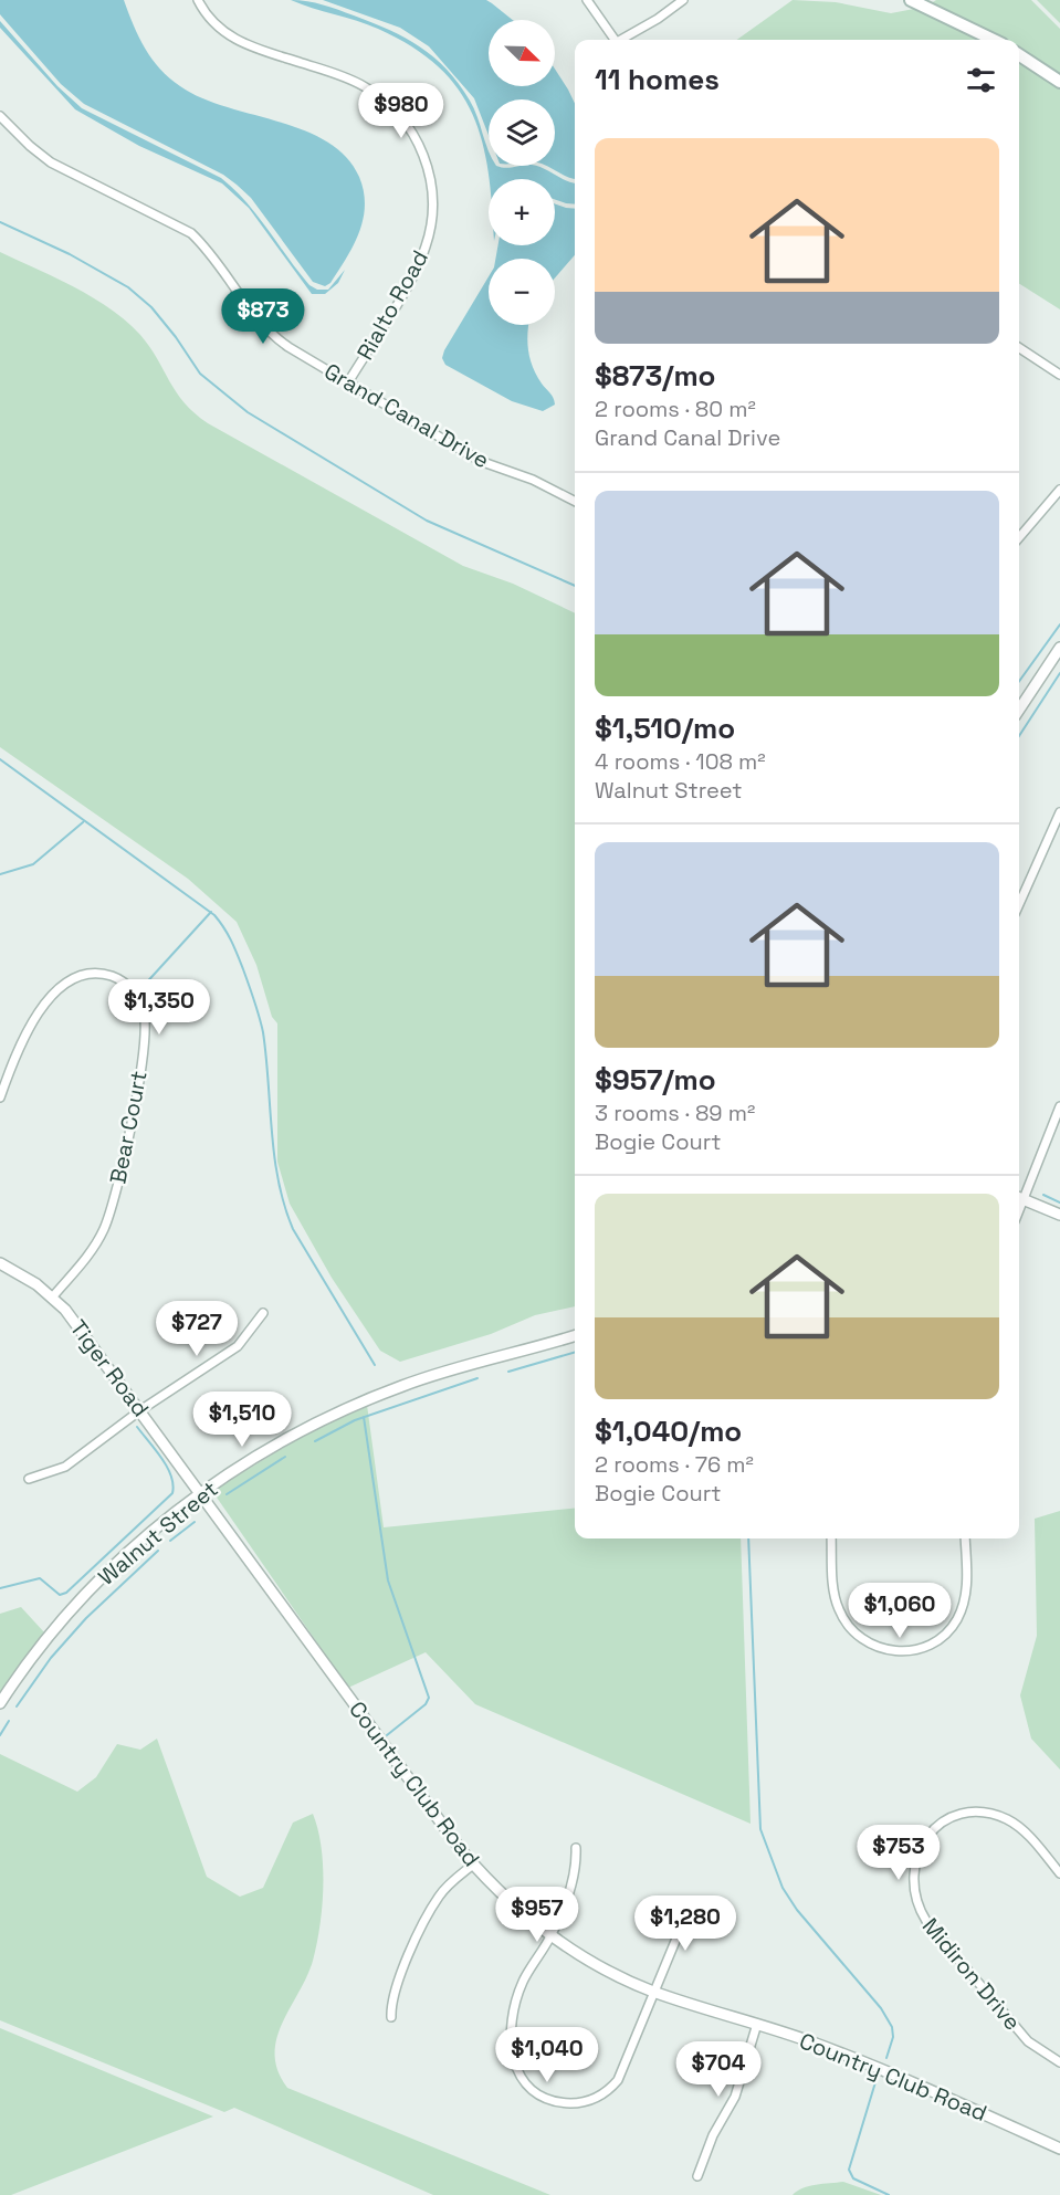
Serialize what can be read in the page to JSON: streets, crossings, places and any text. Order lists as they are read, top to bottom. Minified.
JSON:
{"streets":{"street":["Rialto Road","Grand Canal Drive","Bear Court","Tiger Road","Walnut Street","Country Club Road","Midiron Drive"]},"crossings":[["Rialto Road","Grand Canal Drive"],["Bear Court","Tiger Road"],["Tiger Road","Walnut Street"],["Tiger Road","Country Club Road"],["Walnut Street","Country Club Road"]],"north":"bottom right","page":{"map_buttons":["+","−"],"heading":"11 homes","price":["$980","$873","$1,350","$727","$1,510","$1,060","$753","$957","$1,280","$1,040","$704"],"list":[{"name":"$873/mo","note":"2 rooms · 80 m² · Grand Canal Drive"},{"name":"$1,510/mo","note":"4 rooms · 108 m² · Walnut Street"},{"name":"$957/mo","note":"3 rooms · 89 m² · Bogie Court"},{"name":"$1,040/mo","note":"2 rooms · 76 m² · Bogie Court"}]}}
